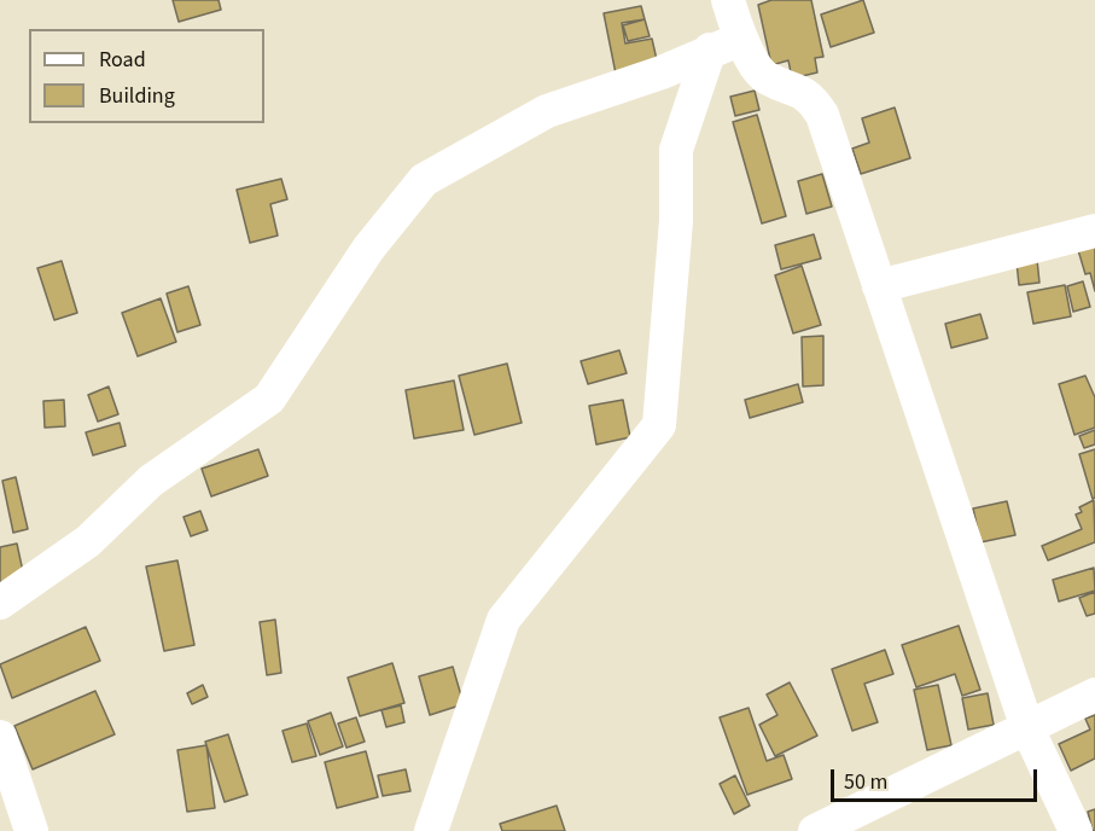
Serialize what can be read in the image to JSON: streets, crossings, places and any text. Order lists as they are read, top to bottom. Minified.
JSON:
{"legend":["Road","Building"],"scale_bar":"50 m"}
